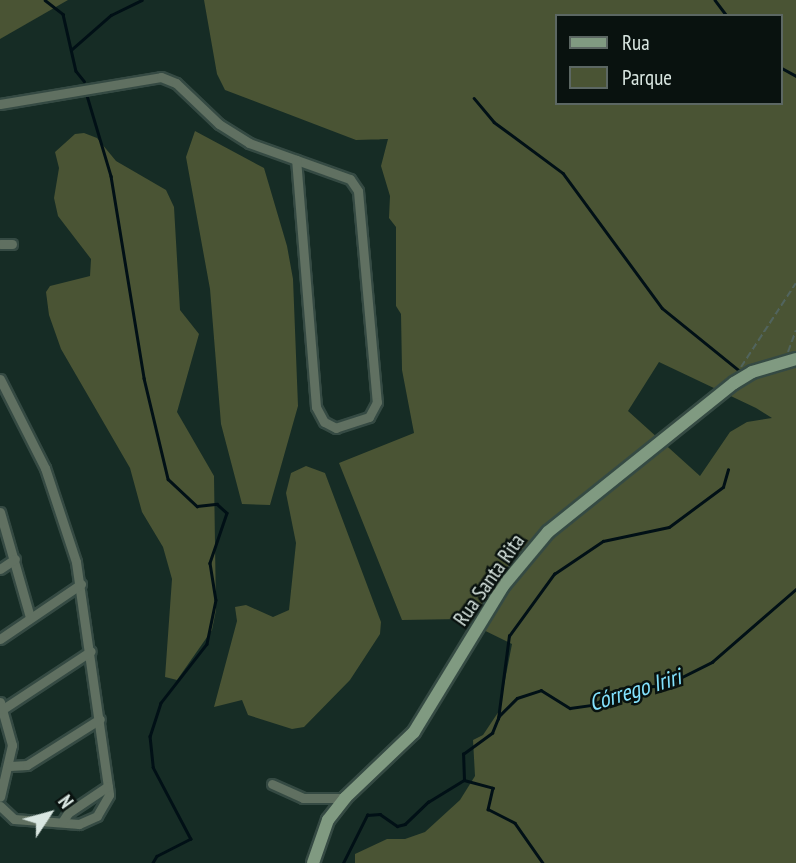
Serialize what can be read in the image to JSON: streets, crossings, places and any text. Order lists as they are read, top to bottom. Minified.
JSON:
{"streets":{"street":["Rua Santa Rita"]},"water":["Córrego Iriri"],"legend":["Rua","Parque"],"north":"top right"}
